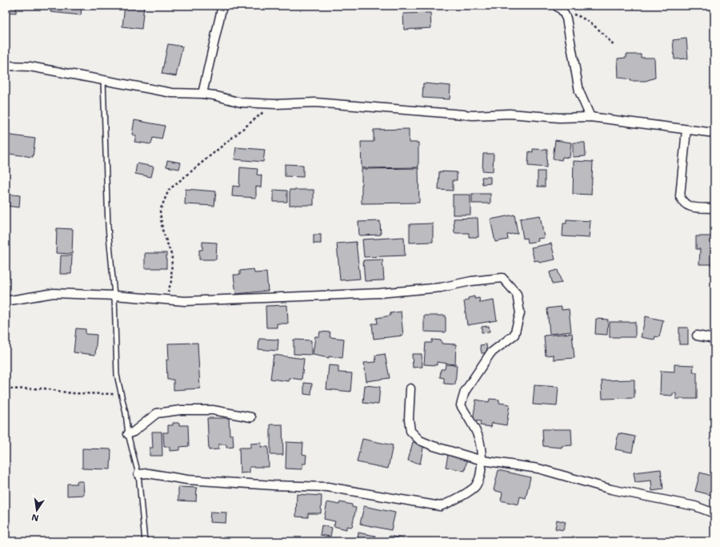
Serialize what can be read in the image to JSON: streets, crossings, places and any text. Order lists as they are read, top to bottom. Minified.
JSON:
{"north":"bottom"}
